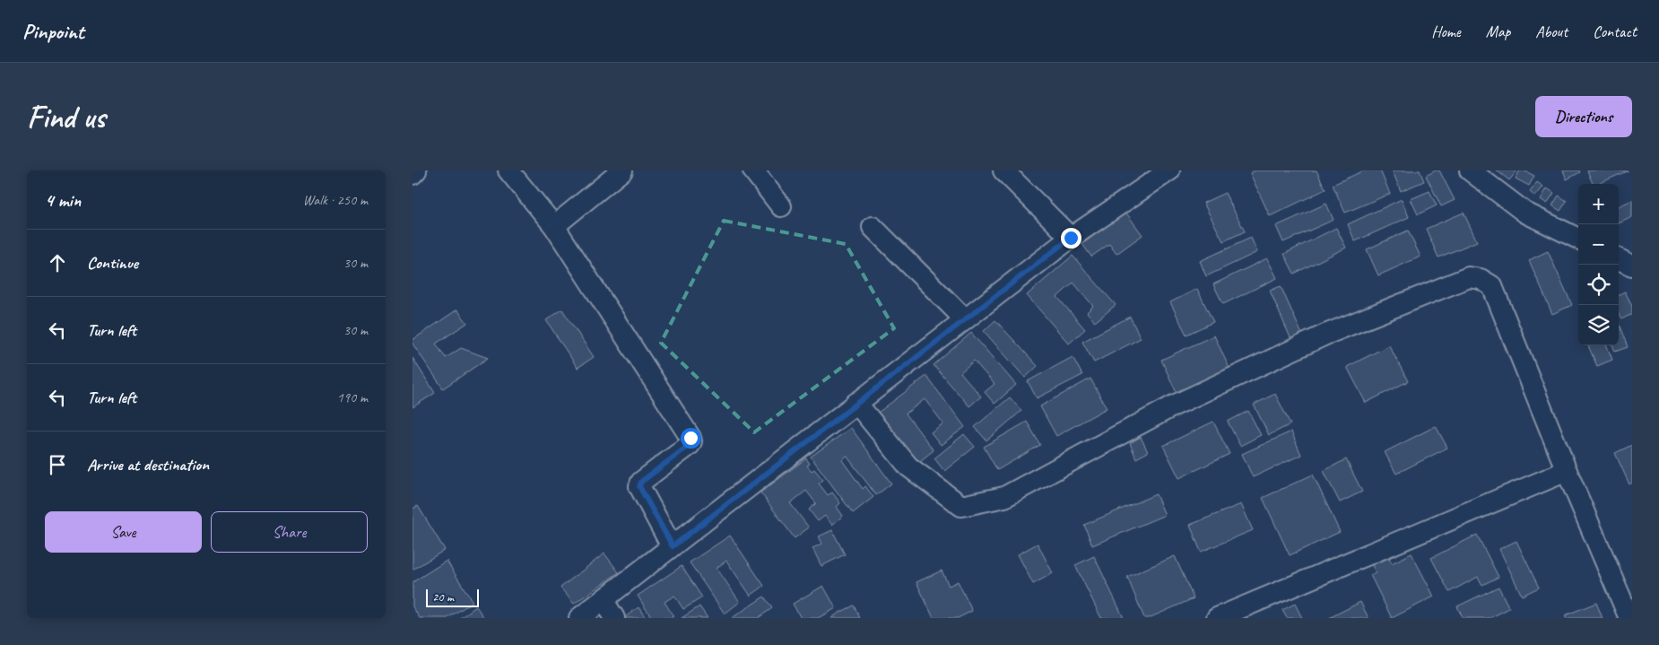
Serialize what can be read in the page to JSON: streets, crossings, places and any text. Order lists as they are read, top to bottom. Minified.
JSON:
{"scale_bar":"20 m","page":{"header":"Pinpoint","nav":["Home","Map","About","Contact"],"buttons":["Directions",["Save","Share"]],"title":"Find us","heading":["4 min","Walk · 250 m"],"map_buttons":["+","−"],"list":[["Continue","30 m"],["Turn left","30 m"],["Turn left","190 m"],"Arrive at destination"],"scale":"20 m"}}
